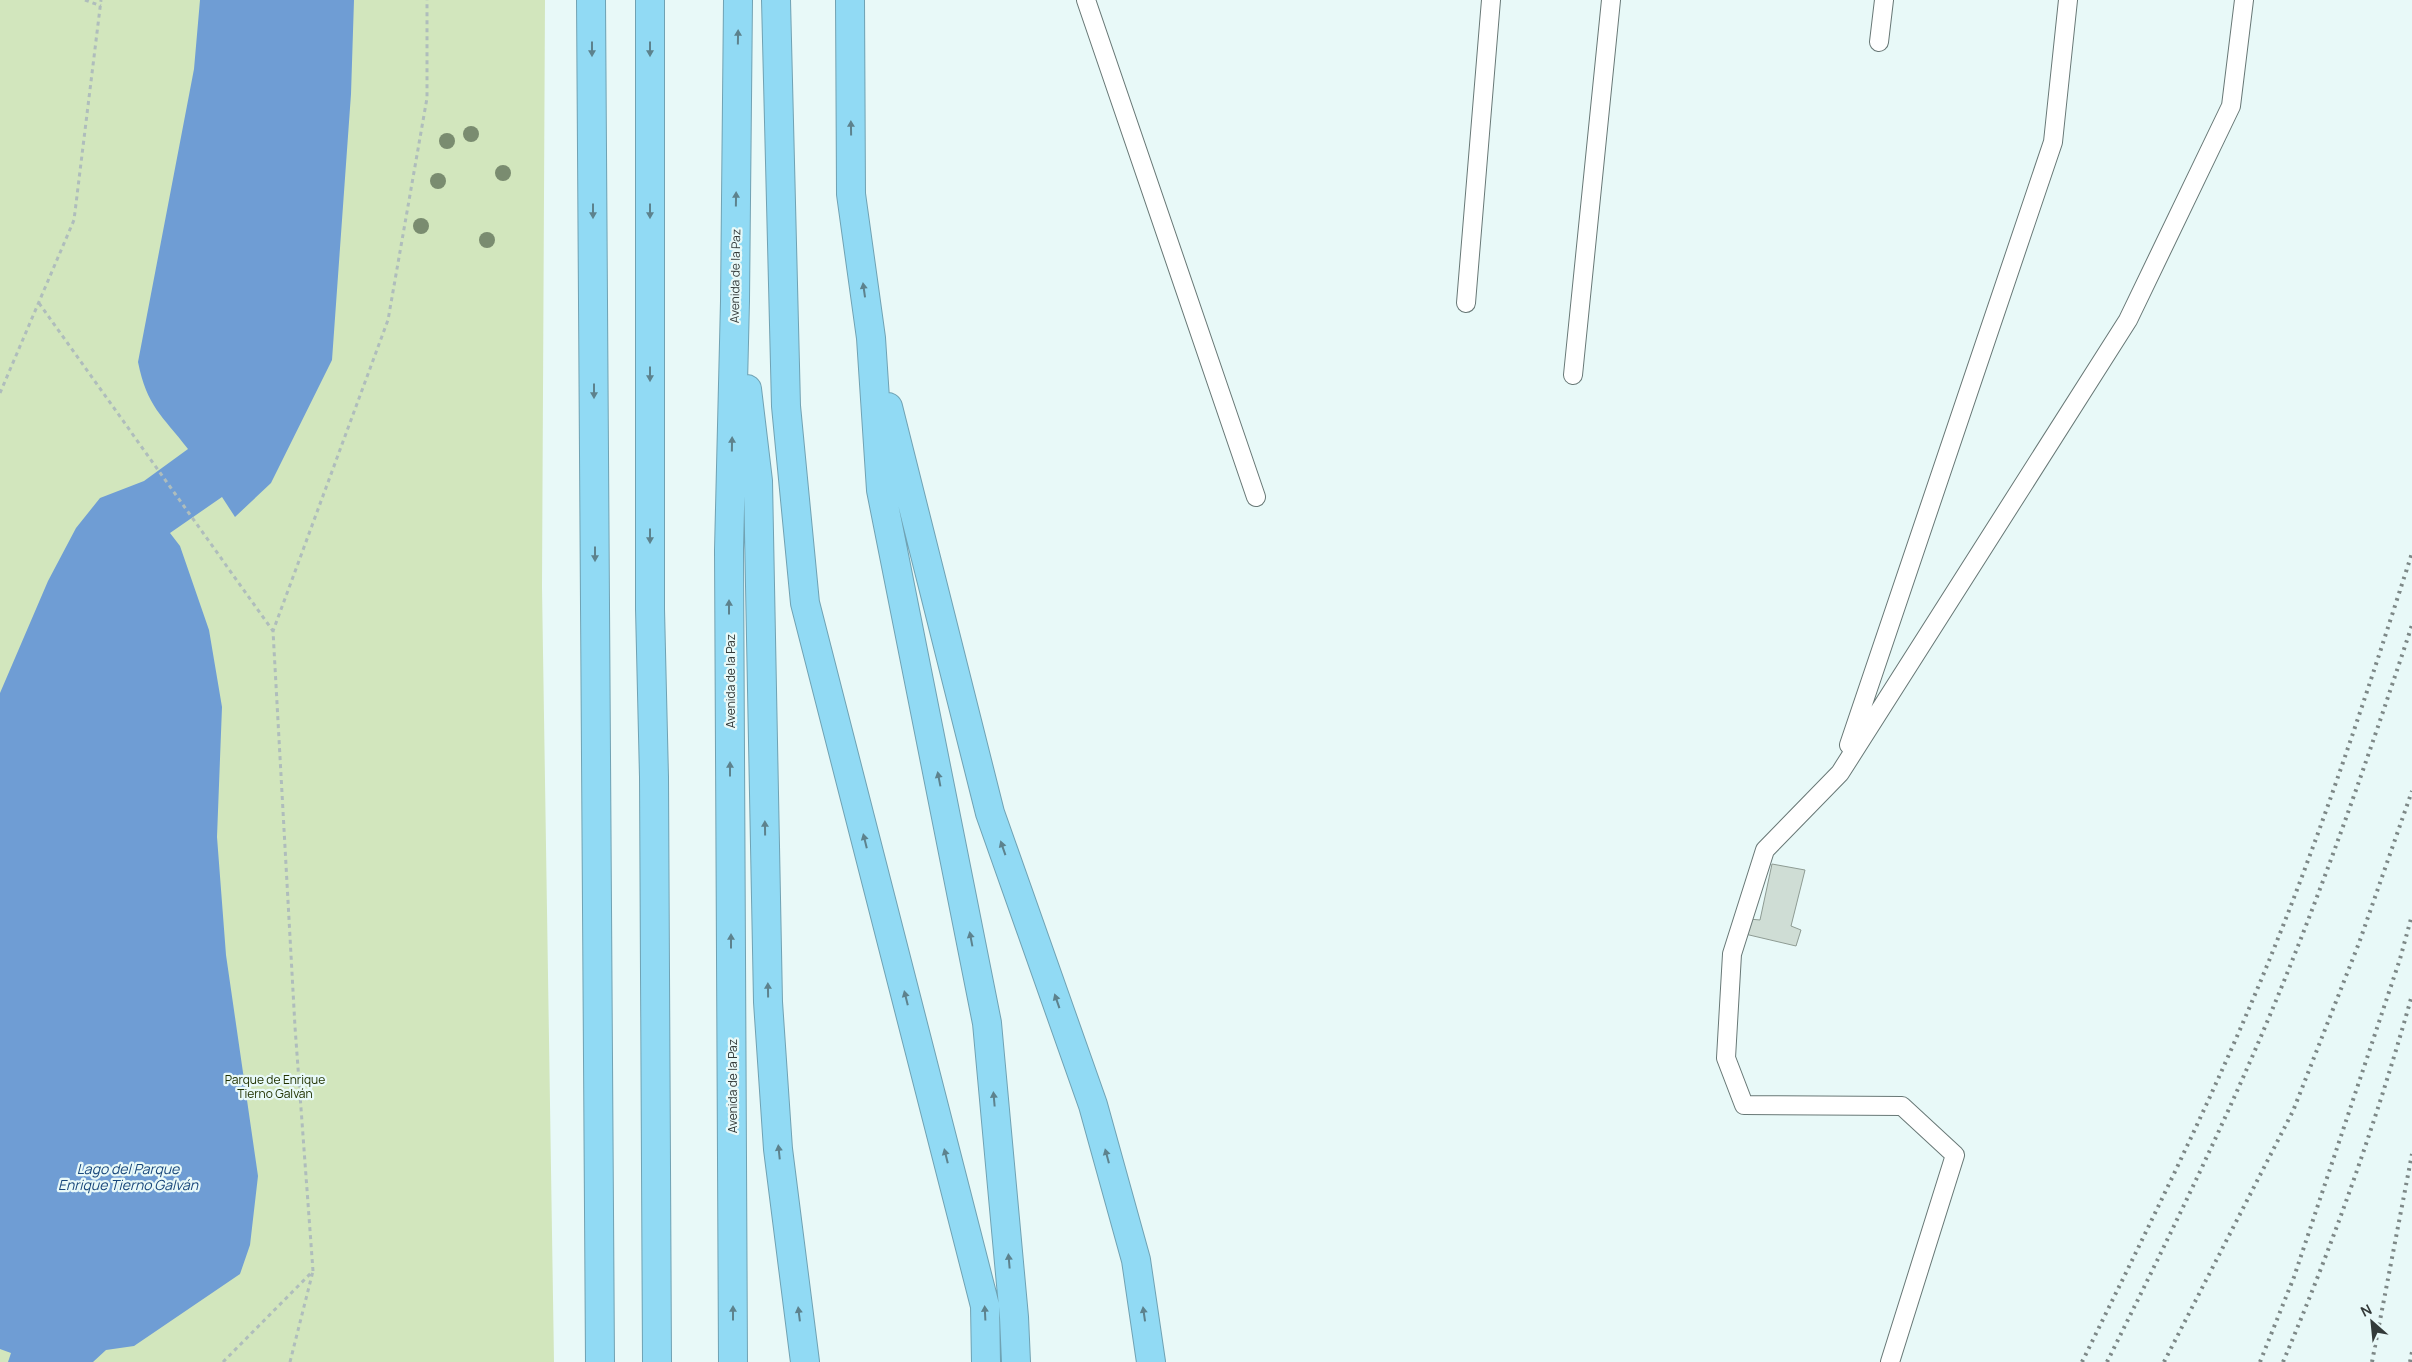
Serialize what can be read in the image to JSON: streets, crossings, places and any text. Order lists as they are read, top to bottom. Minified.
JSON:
{"streets":{"highway":["Avenida de la Paz"]},"water":["Lago del Parque Enrique Tierno Galván"],"parks":["Parque de Enrique Tierno Galván"],"north":"top left"}
